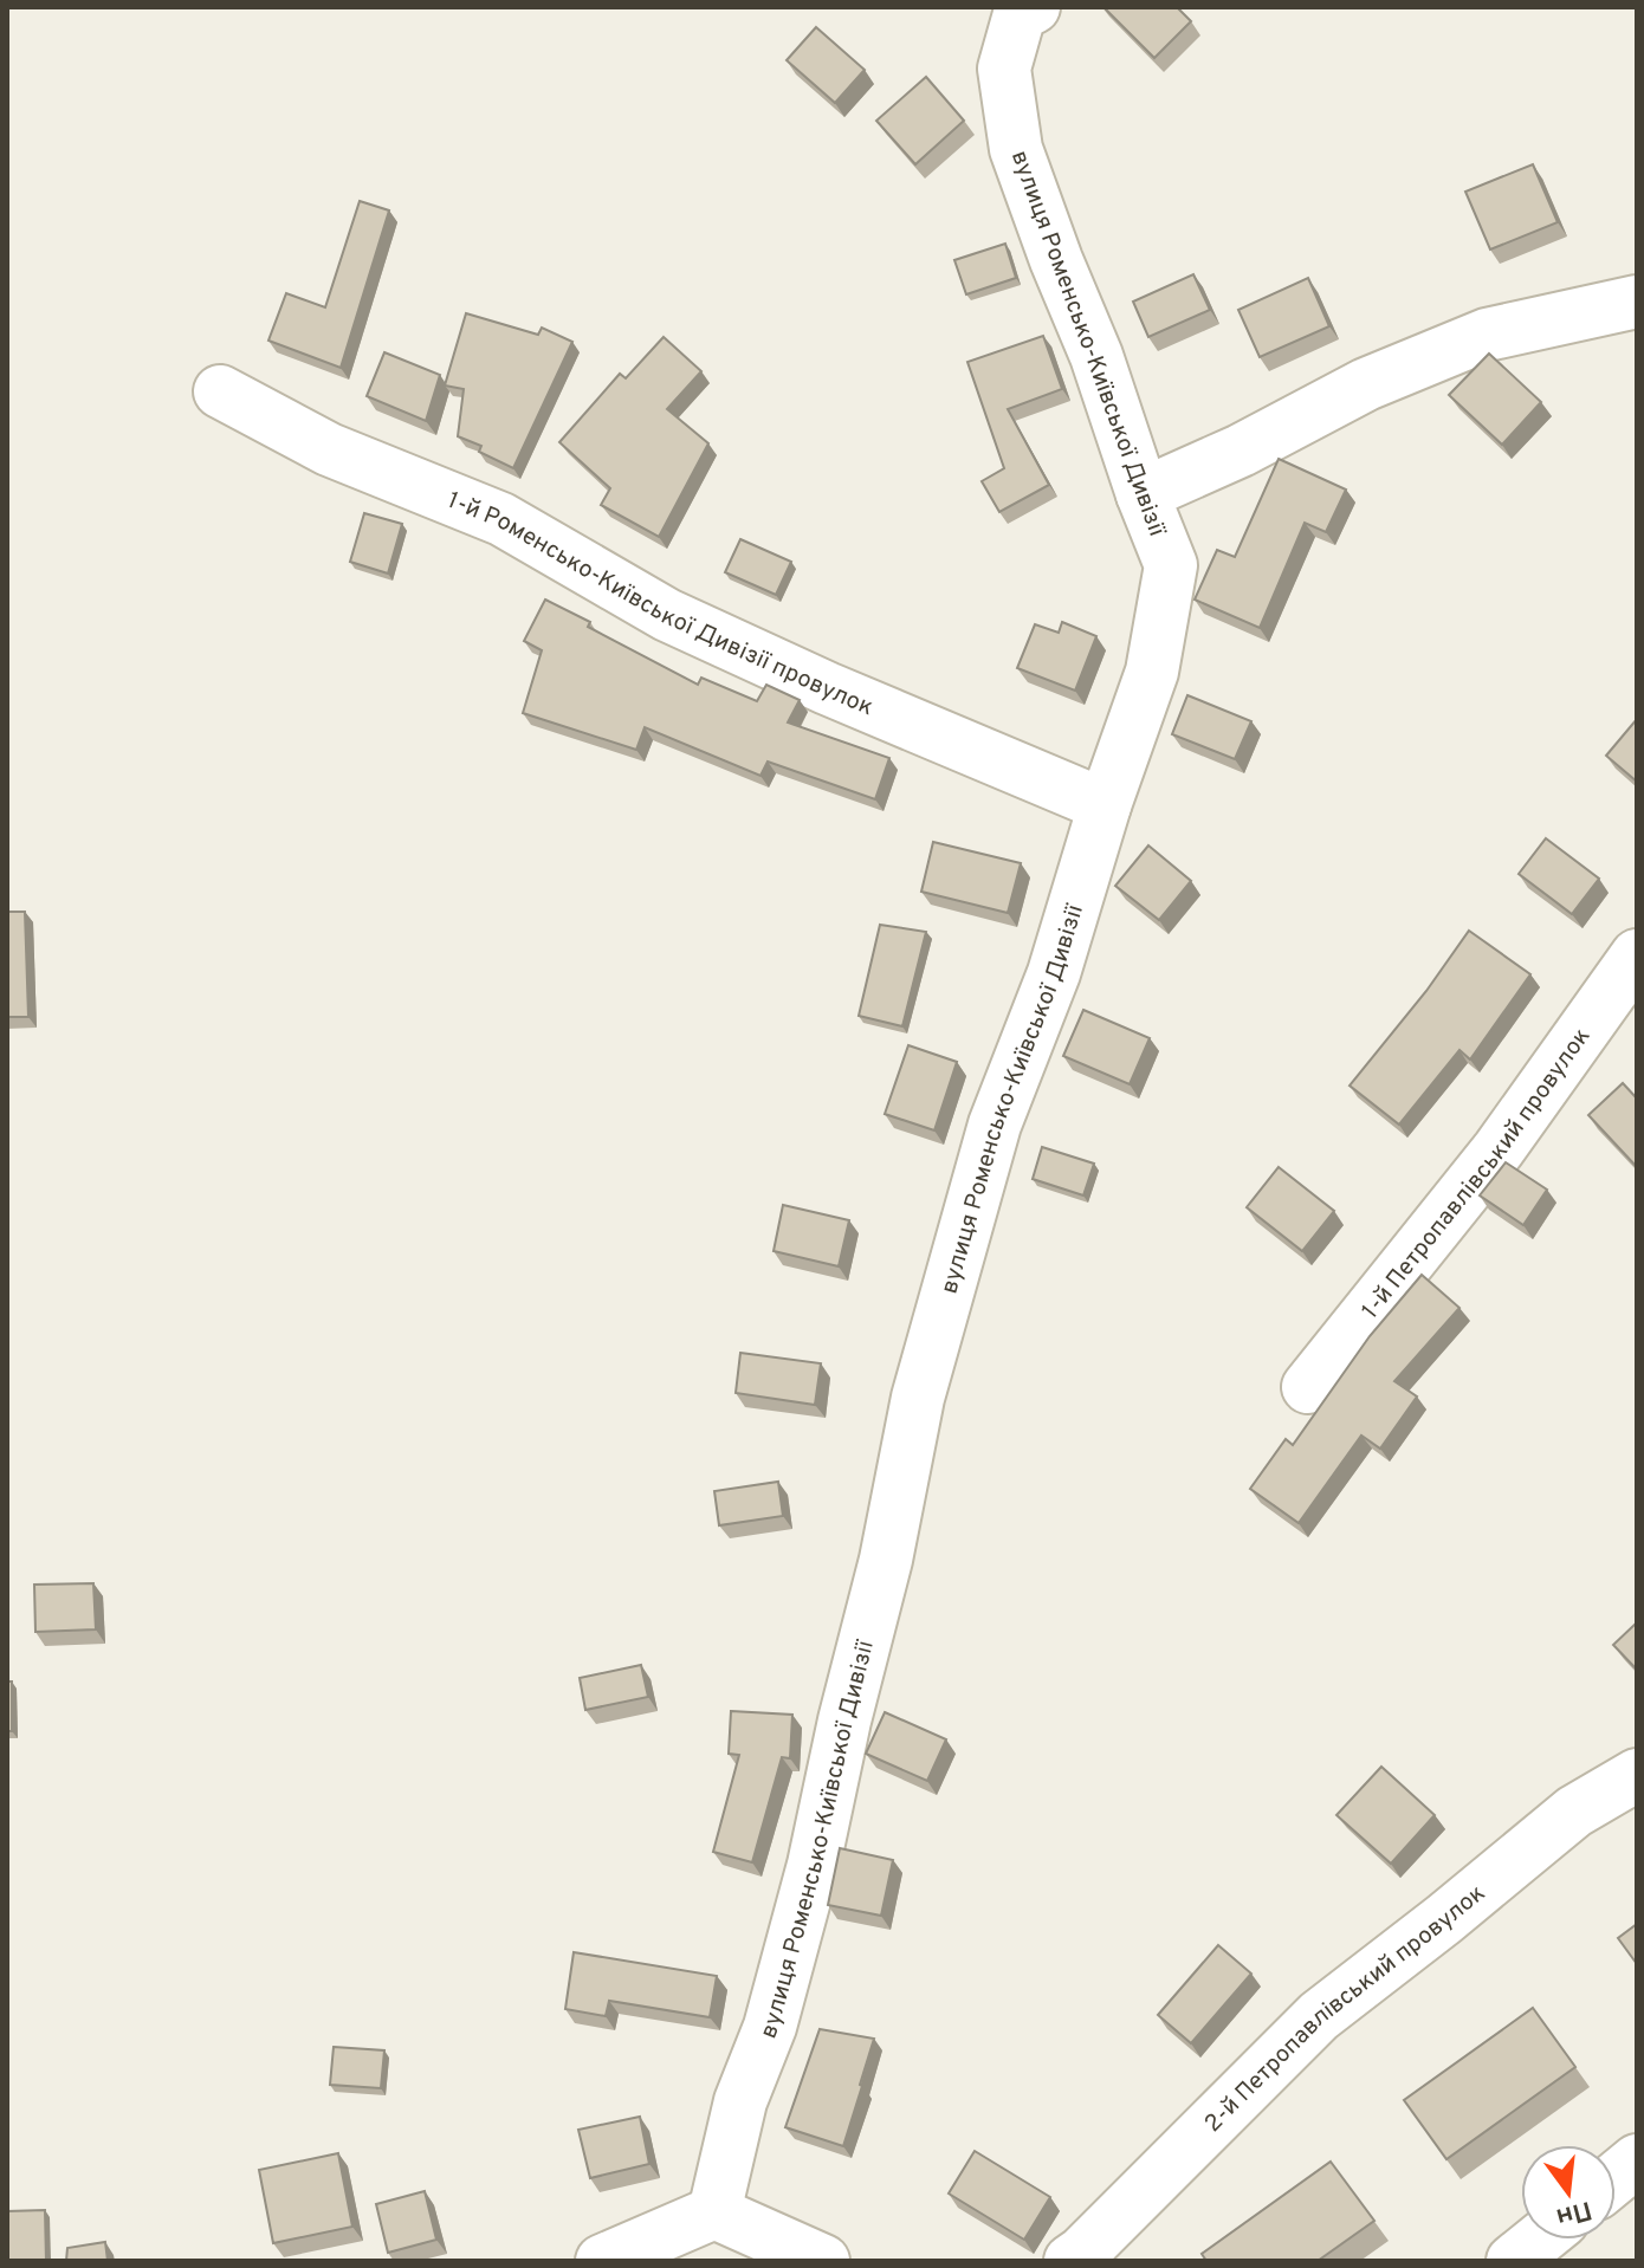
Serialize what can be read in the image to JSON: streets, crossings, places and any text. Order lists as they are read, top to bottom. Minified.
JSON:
{"streets":{"street":["вулиця Роменсько-Київської Дивізії","1-й Роменсько-Київської Дивізії провулок","1-й Петропавлівський провулок","2-й Петропавлівський провулок"]},"crossings":[["вулиця Роменсько-Київської Дивізії","1-й Роменсько-Київської Дивізії провулок"]],"north":"bottom"}
